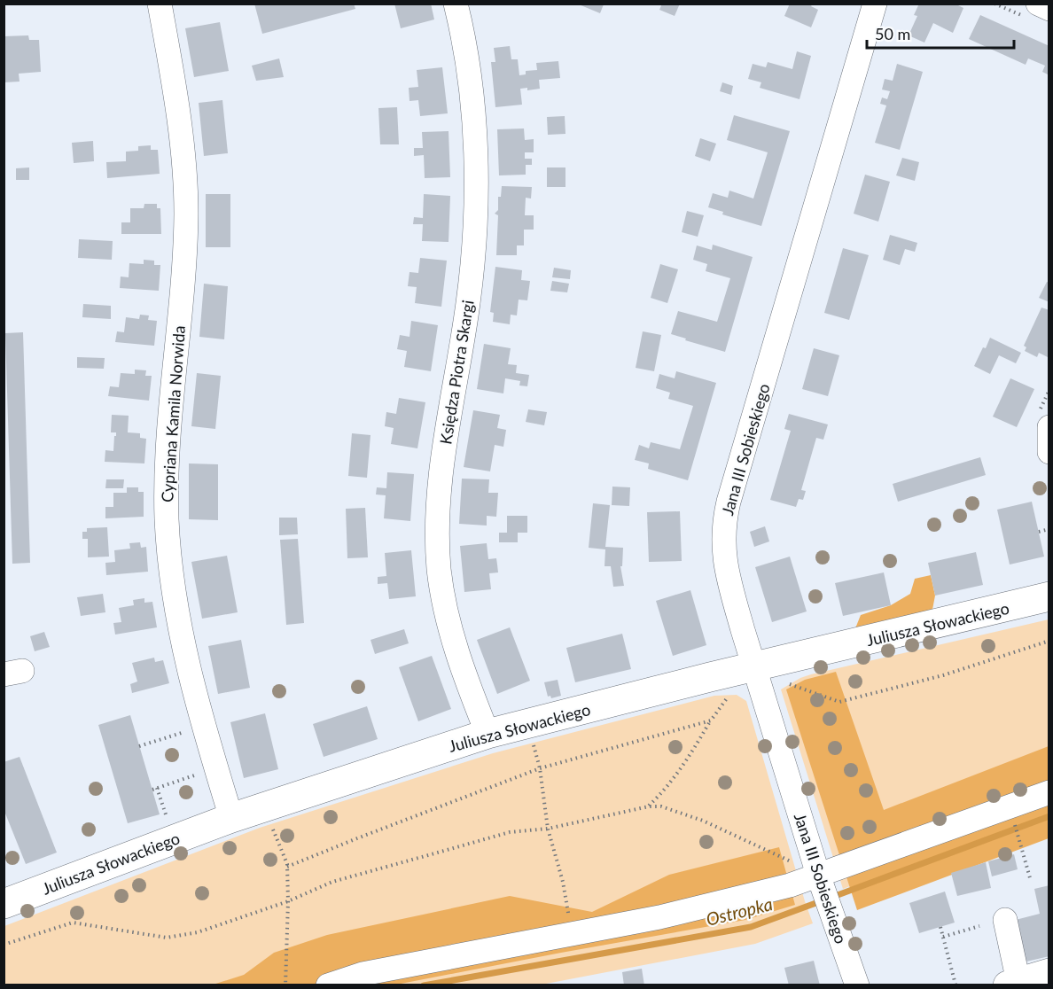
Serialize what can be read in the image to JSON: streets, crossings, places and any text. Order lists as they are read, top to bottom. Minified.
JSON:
{"streets":{"main road":["Juliusza Słowackiego"],"street":["Księdza Piotra Skargi","Cypriana Kamila Norwida","Jana III Sobieskiego"]},"crossings":[["Księdza Piotra Skargi","Juliusza Słowackiego"],["Cypriana Kamila Norwida","Juliusza Słowackiego"],["Jana III Sobieskiego","Juliusza Słowackiego"]],"water":["Ostropka"],"scale_bar":"50 m"}
